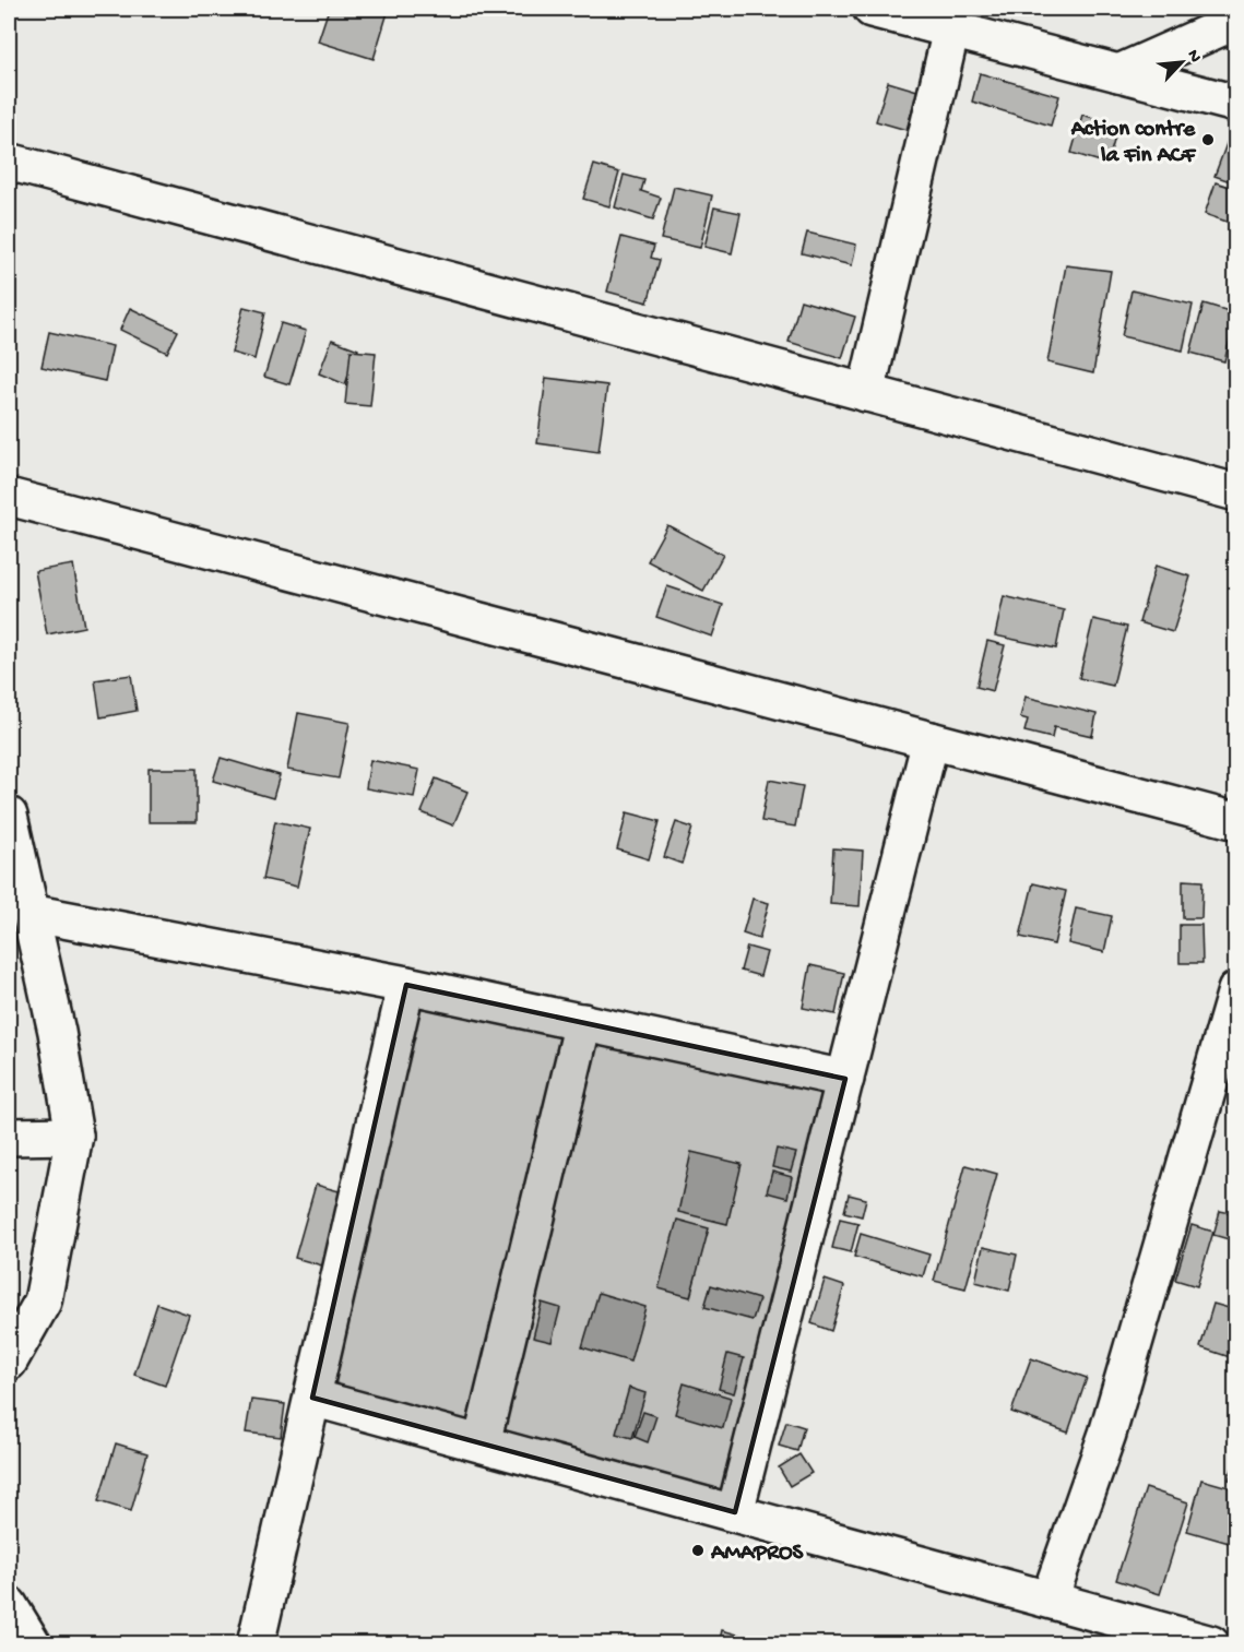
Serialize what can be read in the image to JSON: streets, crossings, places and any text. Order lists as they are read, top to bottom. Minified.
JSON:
{"places":["Action contre la Fin ACF","AMAPROS"],"north":"top right"}
